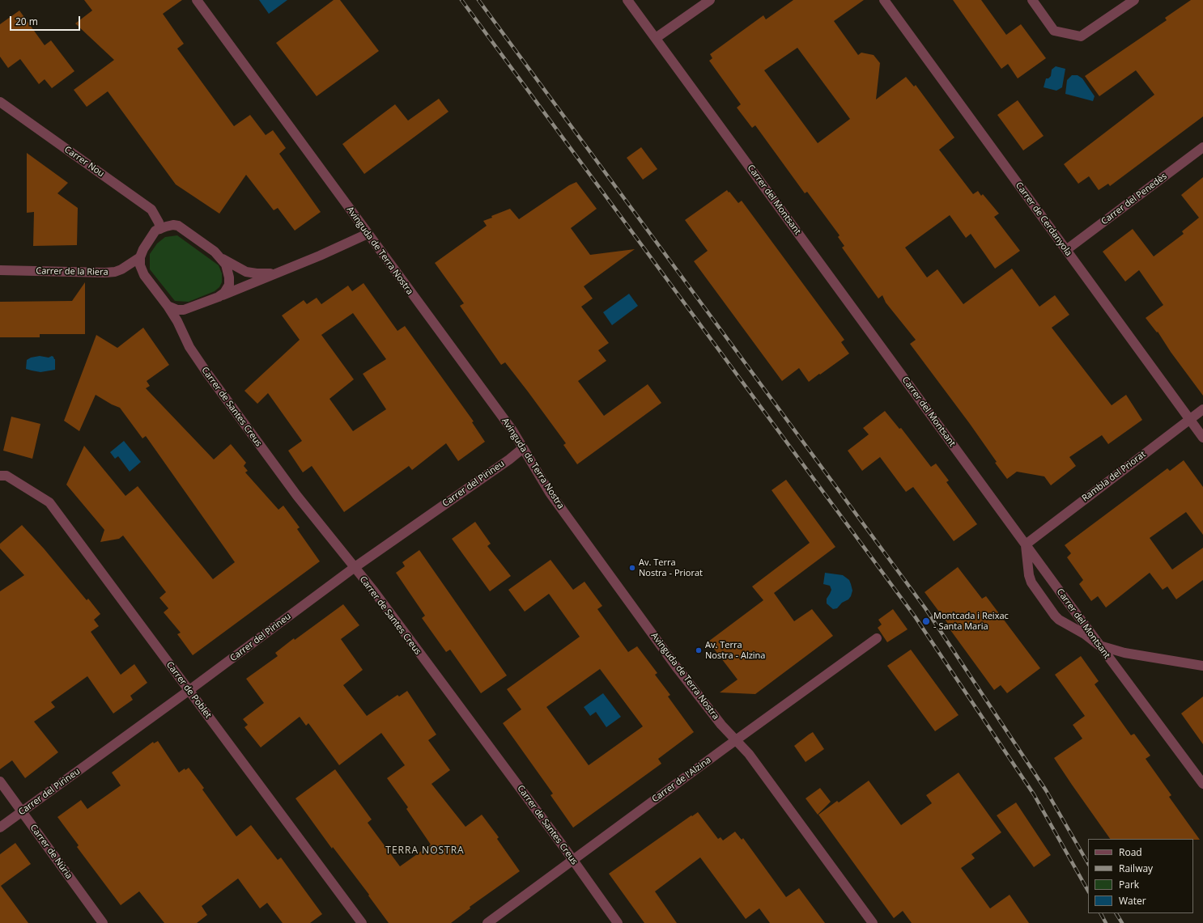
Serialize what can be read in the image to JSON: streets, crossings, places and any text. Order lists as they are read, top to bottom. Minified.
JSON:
{"streets":{"street":["Carrer Nou","Carrer del Penedès","Carrer del Montsant","Carrer de Cerdanyola","Avinguda de Terra Nostra","Carrer de la Riera","Carrer de Santes Creus","Rambla del Priorat","Carrer del Pirineu","Carrer de Poblet","Carrer de l'Alzina","Carrer de Núria"]},"crossings":[["Carrer Nou","Carrer de la Riera"],["Carrer Nou","Carrer de Santes Creus"],["Carrer del Penedès","Carrer de Cerdanyola"],["Carrer del Montsant","Rambla del Priorat"],["Carrer de Cerdanyola","Rambla del Priorat"],["Avinguda de Terra Nostra","Carrer del Pirineu"],["Avinguda de Terra Nostra","Carrer de l'Alzina"],["Carrer de la Riera","Carrer de Santes Creus"],["Carrer de Santes Creus","Carrer del Pirineu"],["Carrer de Santes Creus","Carrer de l'Alzina"],["Carrer del Pirineu","Carrer de Poblet"],["Carrer del Pirineu","Carrer de Núria"]],"districts":["TERRA NOSTRA"],"places":["Av. Terra Nostra - Priorat","Montcada i Reixac - Santa Maria","Av. Terra Nostra - Alzina"],"legend":["Road","Railway","Park","Water"],"scale_bar":"20 m"}
